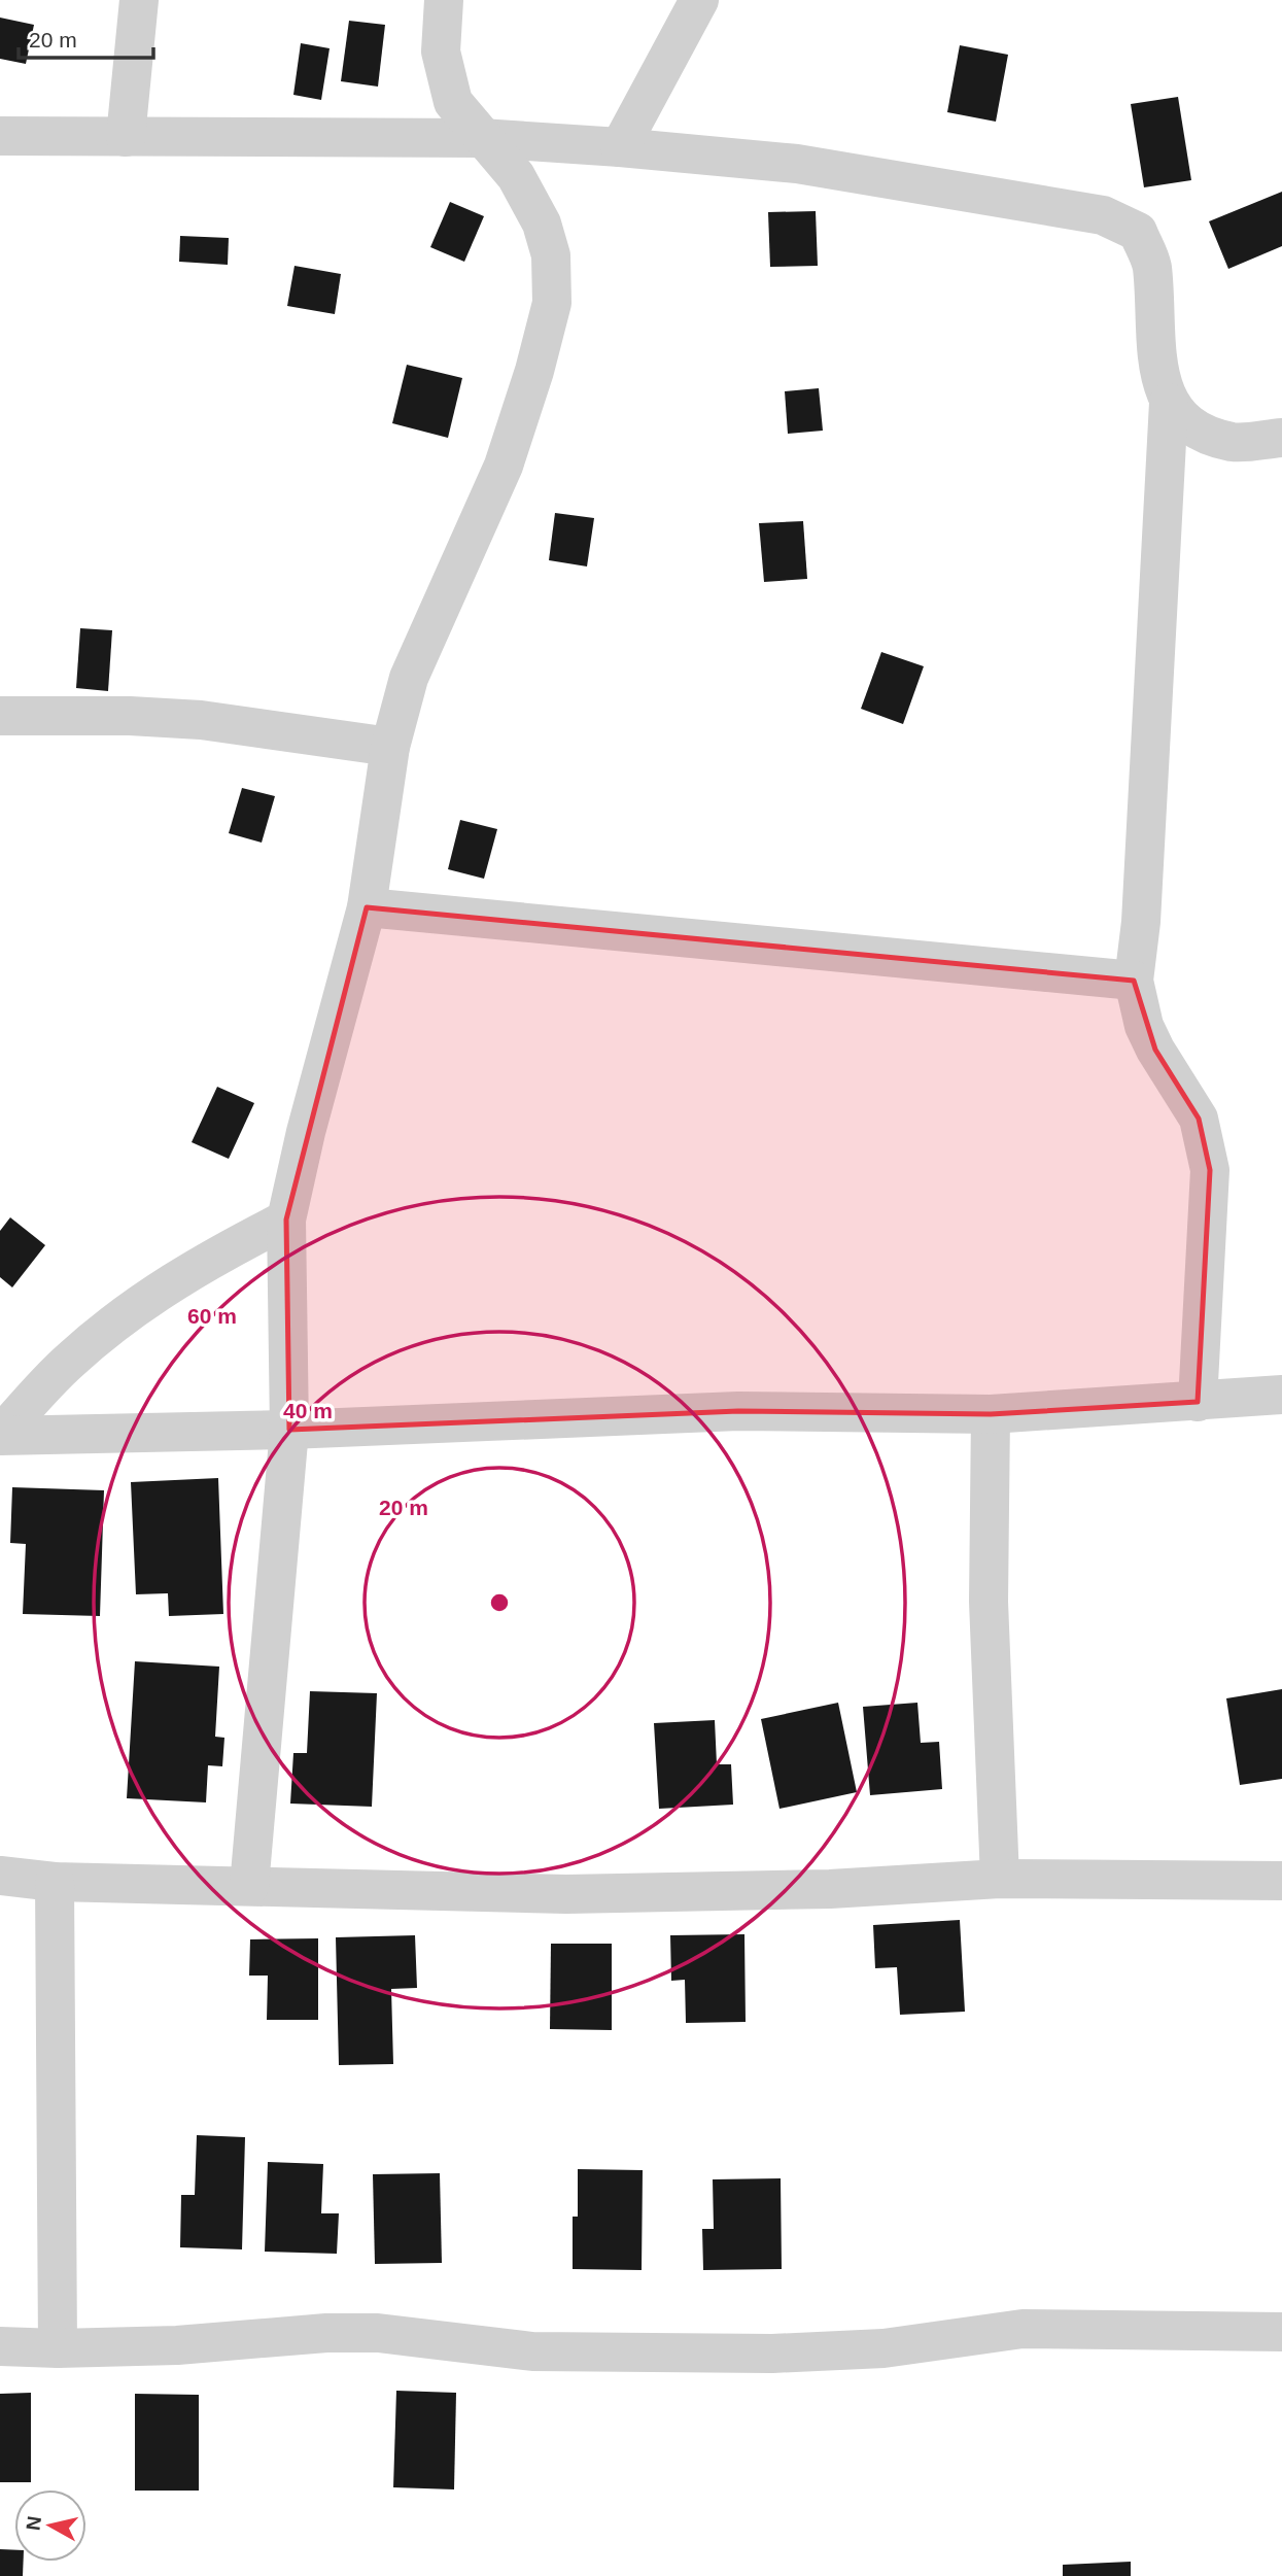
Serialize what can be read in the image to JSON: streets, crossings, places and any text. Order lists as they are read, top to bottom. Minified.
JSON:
{"scale_bar":"20 m","north":"left","rings":["60 m","40 m","20 m"]}
